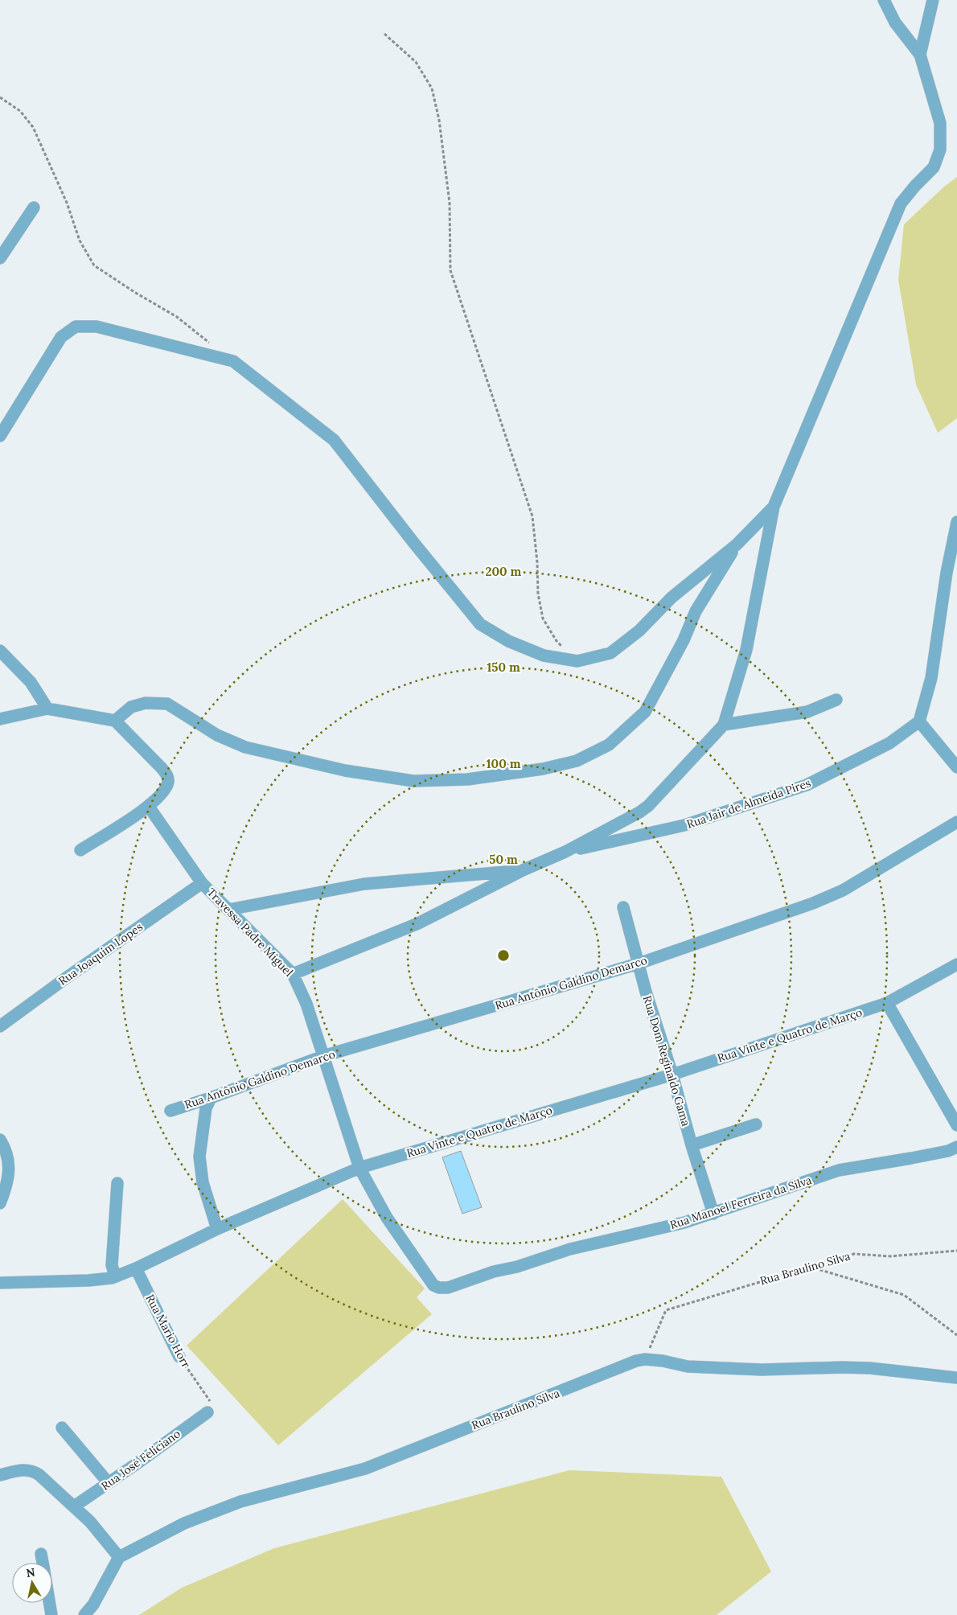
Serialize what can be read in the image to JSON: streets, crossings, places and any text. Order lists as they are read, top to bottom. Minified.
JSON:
{"streets":{"street":["Rua Jair de Almeida Pires","Travessa Padre Miguel","Rua Joaquim Lopes","Rua Antônio Galdino Demarco","Rua Vinte e Quatro de Março","Rua Dom Reginaldo Gama","Rua Manoel Ferreira da Silva","Rua Braulino Silva","Rua Mario Horr","Rua José Feliciano"]},"crossings":[["Travessa Padre Miguel","Rua Joaquim Lopes"],["Travessa Padre Miguel","Rua Antônio Galdino Demarco"],["Travessa Padre Miguel","Rua Vinte e Quatro de Março"],["Travessa Padre Miguel","Rua Manoel Ferreira da Silva"],["Rua Antônio Galdino Demarco","Rua Dom Reginaldo Gama"],["Rua Vinte e Quatro de Março","Rua Dom Reginaldo Gama"],["Rua Vinte e Quatro de Março","Rua Mario Horr"],["Rua Dom Reginaldo Gama","Rua Manoel Ferreira da Silva"],["Rua Mario Horr","Rua José Feliciano"]],"north":"top","rings":["200 m","150 m","100 m","50 m"]}
